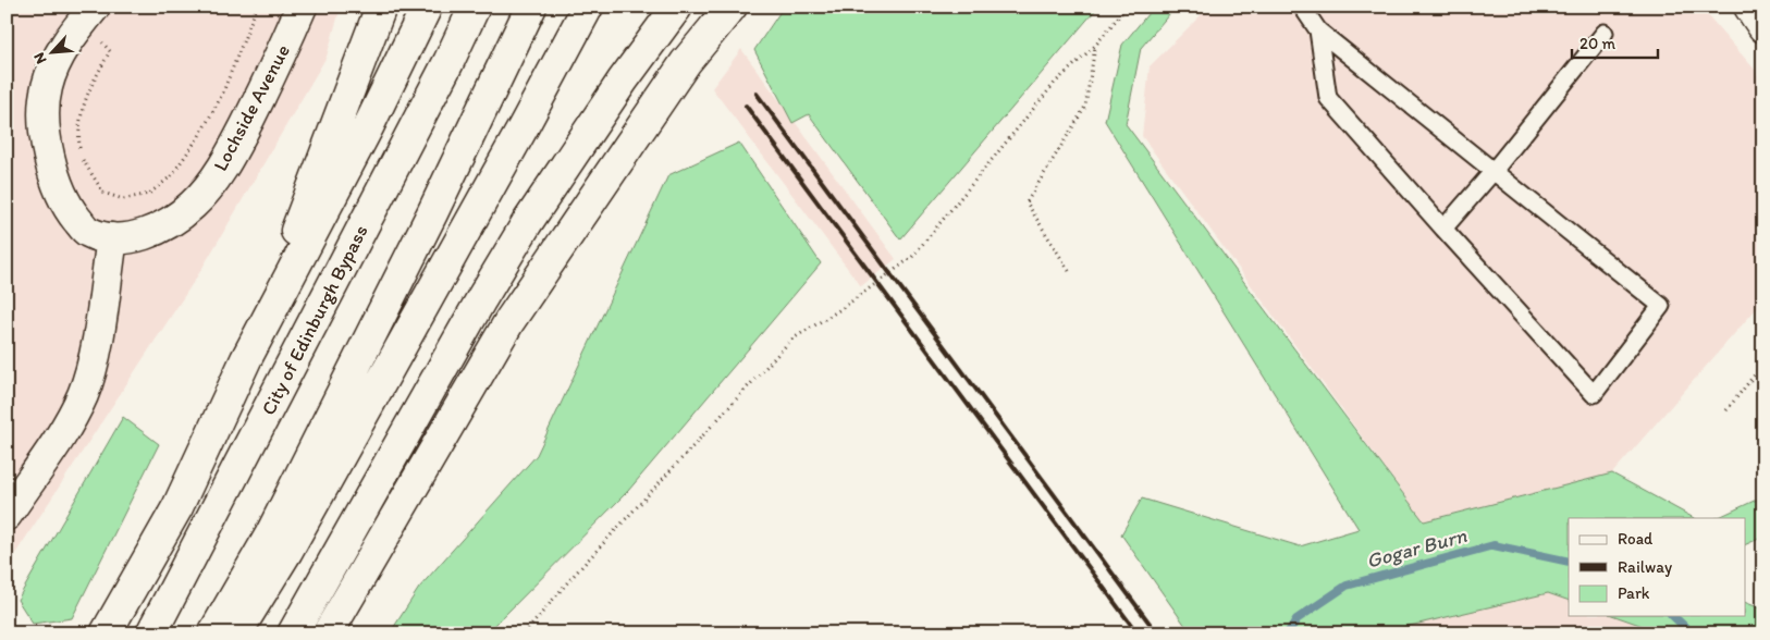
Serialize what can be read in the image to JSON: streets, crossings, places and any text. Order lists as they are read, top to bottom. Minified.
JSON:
{"streets":{"main road":["Lochside Avenue","City of Edinburgh Bypass"]},"water":["Gogar Burn"],"legend":["Road","Railway","Park"],"scale_bar":"20 m","north":"bottom left"}
